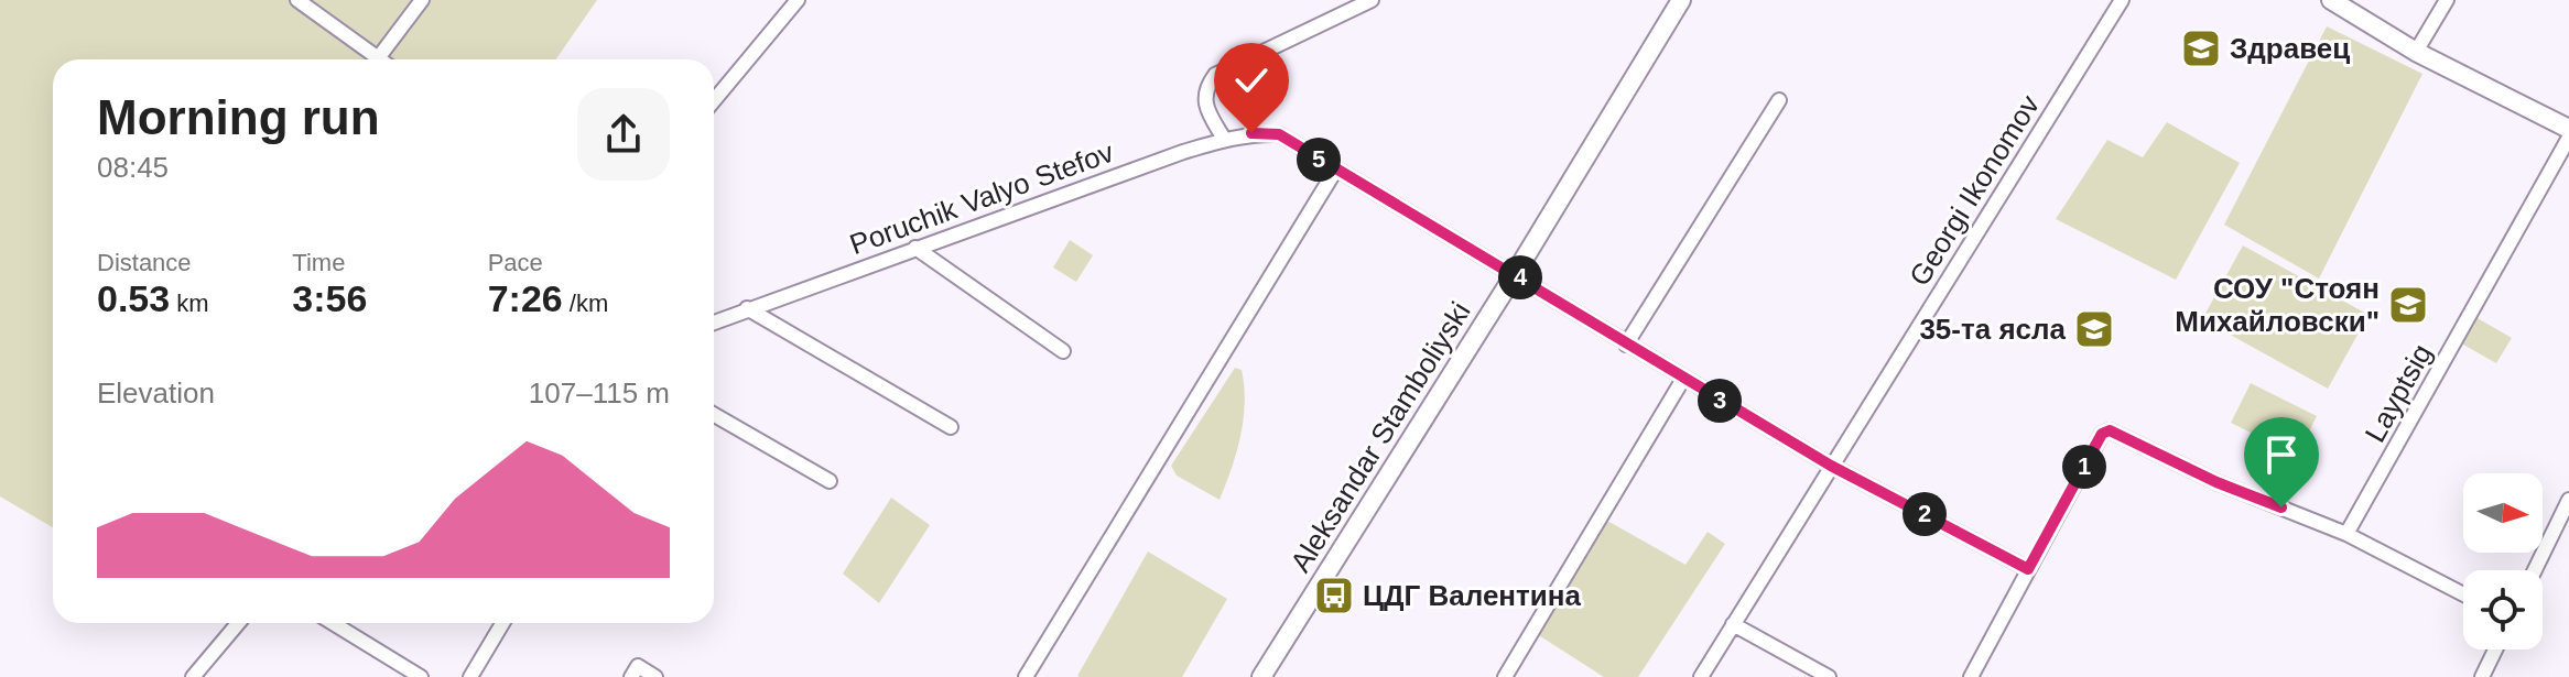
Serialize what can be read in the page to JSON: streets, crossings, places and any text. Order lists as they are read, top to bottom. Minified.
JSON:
{"streets":{"street":["Georgi Ikonomov","Poruchik Valyo Stefov","Layptsig","Aleksandar Stamboliyski"]},"places":{"school or university":["Здравец","СОУ \"Стоян Михайловски\"","35-та ясла"],"bus stop":["ЦДГ Валентина"]},"north":"right","page":{"heading":["Morning run","08:45"],"pins":["5","4","3","1","2"],"stats":[["Distance","0.53 km"],["Time","3:56"],["Pace","7:26 /km"]],"chart":["Elevation","107–115 m"]}}
